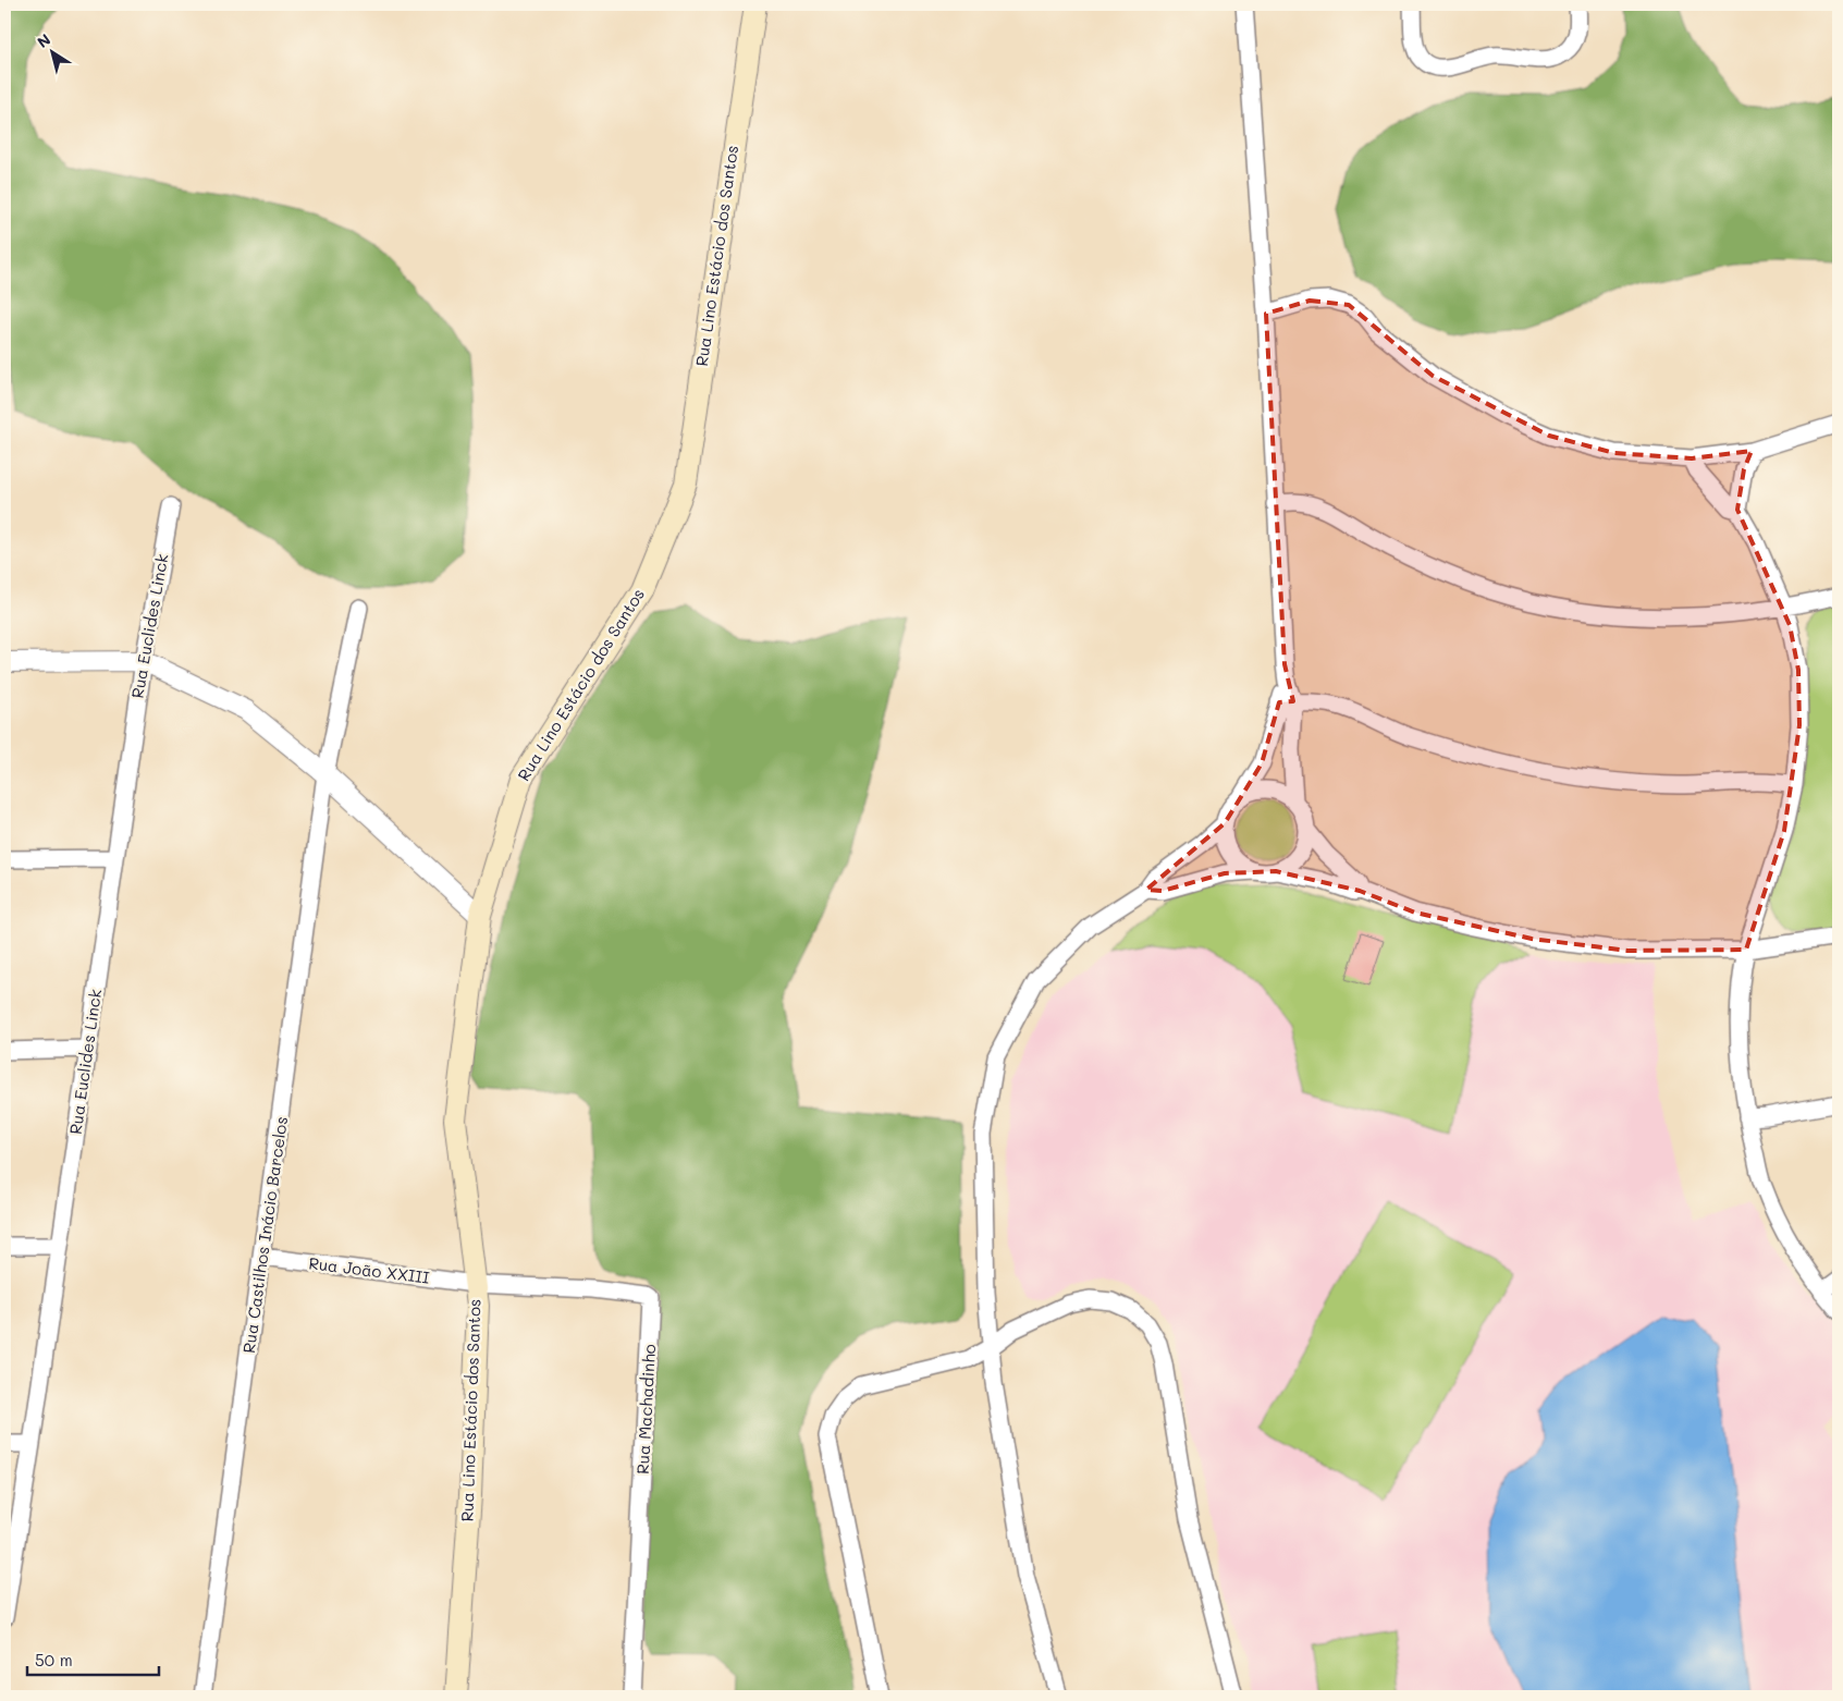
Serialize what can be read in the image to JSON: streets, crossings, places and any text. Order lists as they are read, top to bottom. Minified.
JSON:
{"streets":{"main road":["Rua Lino Estácio dos Santos"],"street":["Rua Euclides Linck","Rua Castilhos Inácio Barcelos","Rua João XXIII","Rua Machadinho"]},"crossings":[["Rua Lino Estácio dos Santos","Rua João XXIII"],["Rua Lino Estácio dos Santos","Rua Machadinho"],["Rua Castilhos Inácio Barcelos","Rua João XXIII"],["Rua João XXIII","Rua Machadinho"]],"scale_bar":"50 m","north":"top left"}
